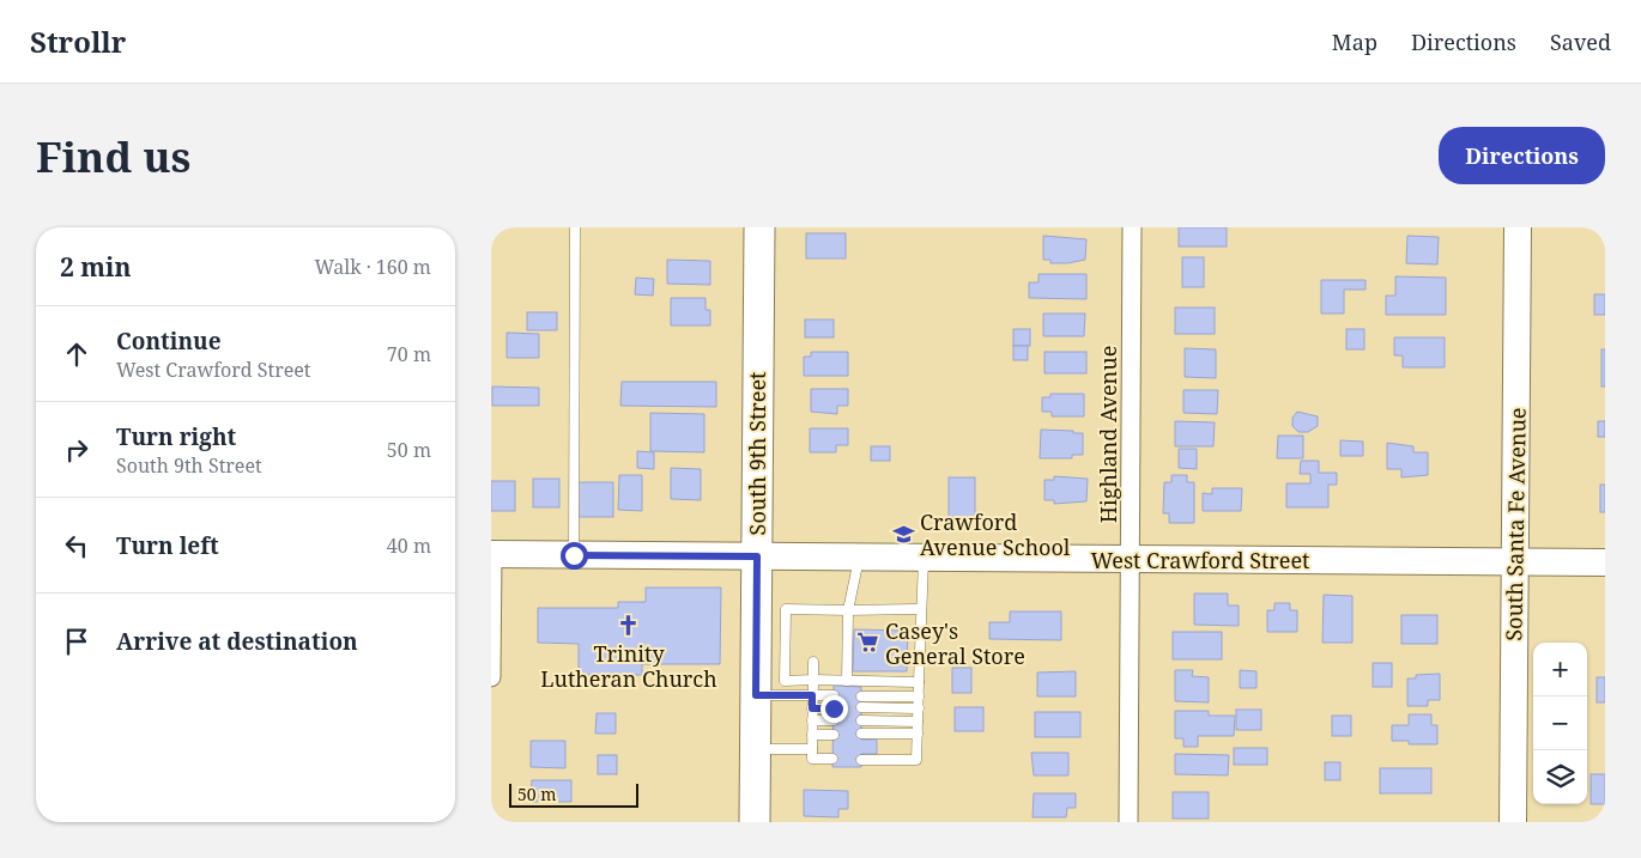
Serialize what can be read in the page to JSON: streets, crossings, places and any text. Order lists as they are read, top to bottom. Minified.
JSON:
{"streets":{"main road":["South 9th Street","South Santa Fe Avenue","West Crawford Street"],"street":["Highland Avenue"]},"crossings":[["Highland Avenue","West Crawford Street"],["South 9th Street","West Crawford Street"],["South Santa Fe Avenue","West Crawford Street"]],"places":{"school or university":["Crawford Avenue School"],"church":["Trinity Lutheran Church"],"supermarket":["Casey's General Store"]},"scale_bar":"50 m","page":{"header":"Strollr","nav":["Map","Directions","Saved"],"buttons":"Directions","title":"Find us","heading":["2 min","Walk · 160 m"],"list":[["Continue","West Crawford Street","70 m"],["Turn right","South 9th Street","50 m"],["Turn left","40 m"],"Arrive at destination"],"map_buttons":["+","−"],"scale":"50 m"}}
